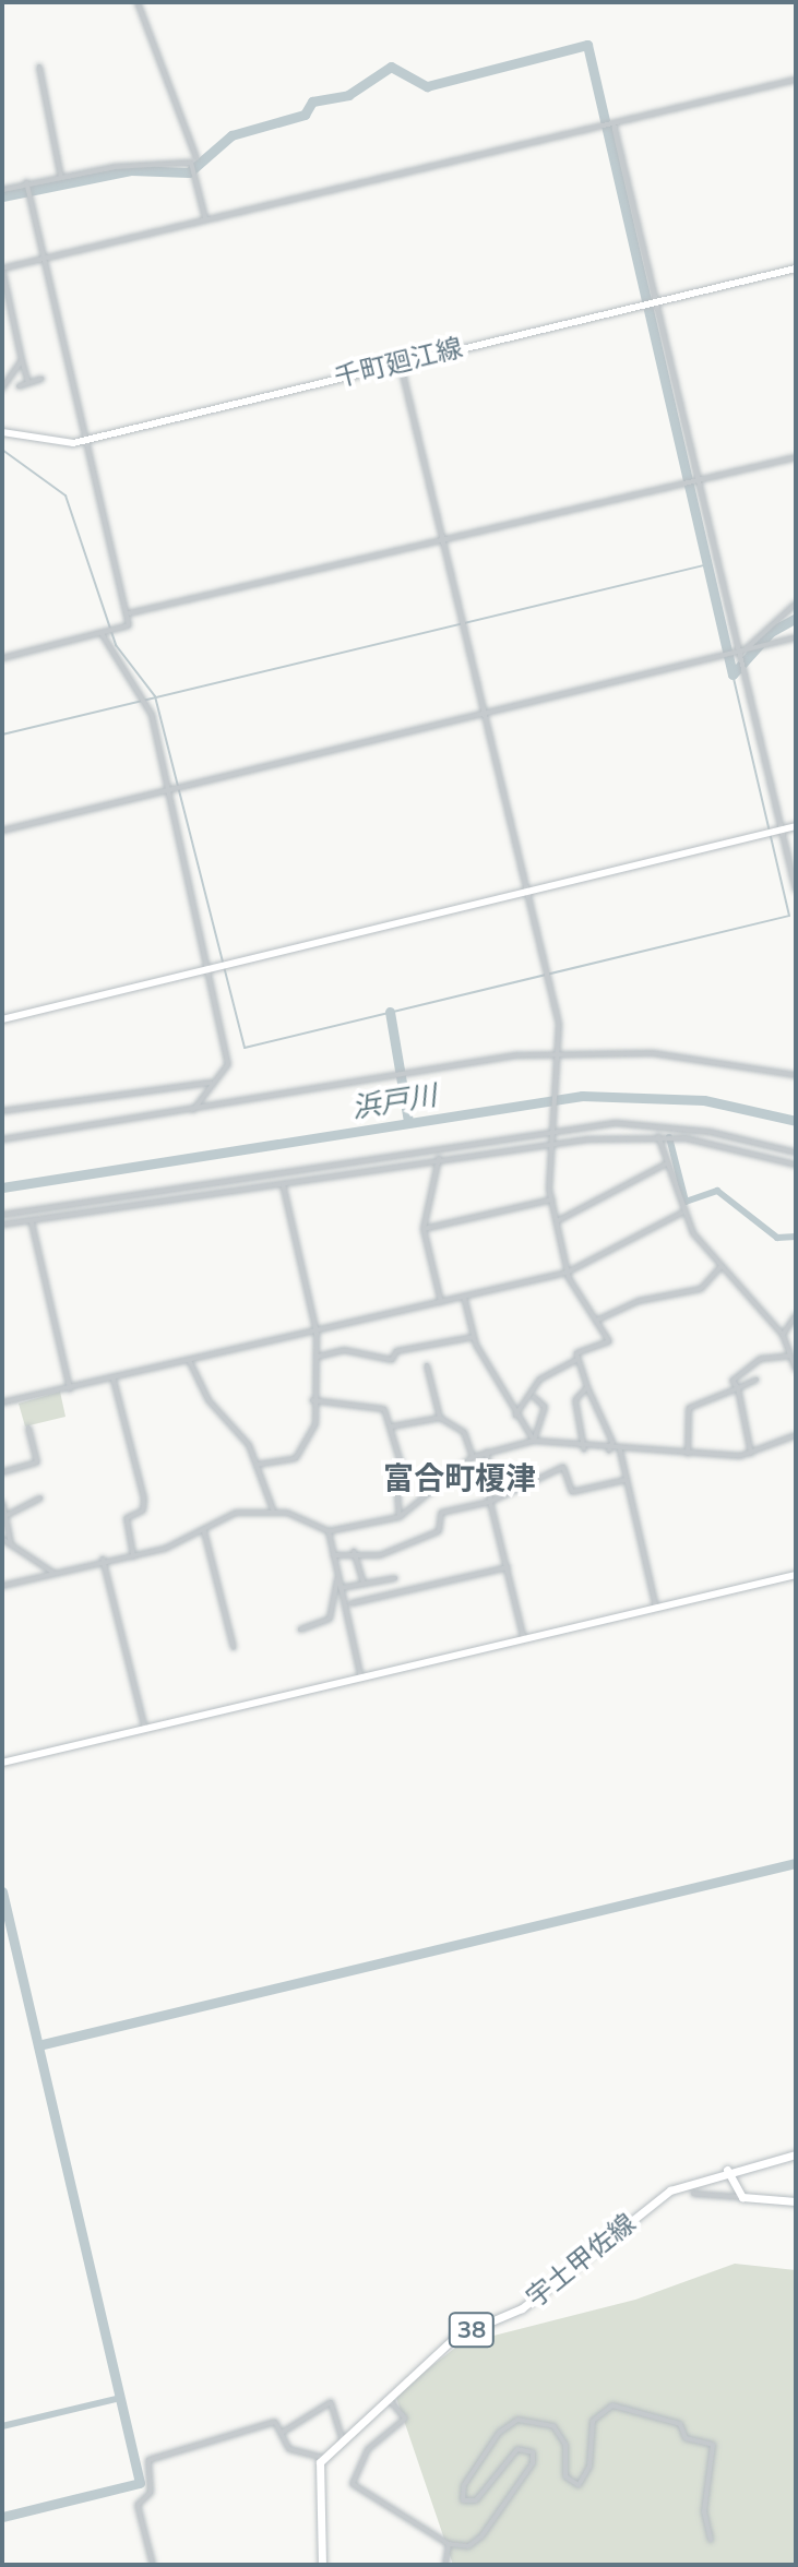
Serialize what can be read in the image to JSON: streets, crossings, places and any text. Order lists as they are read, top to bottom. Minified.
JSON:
{"streets":{"main road":["宇土甲佐線","38"],"street":["千町廻江線"]},"districts":["富合町榎津"],"water":["浜戸川"]}
